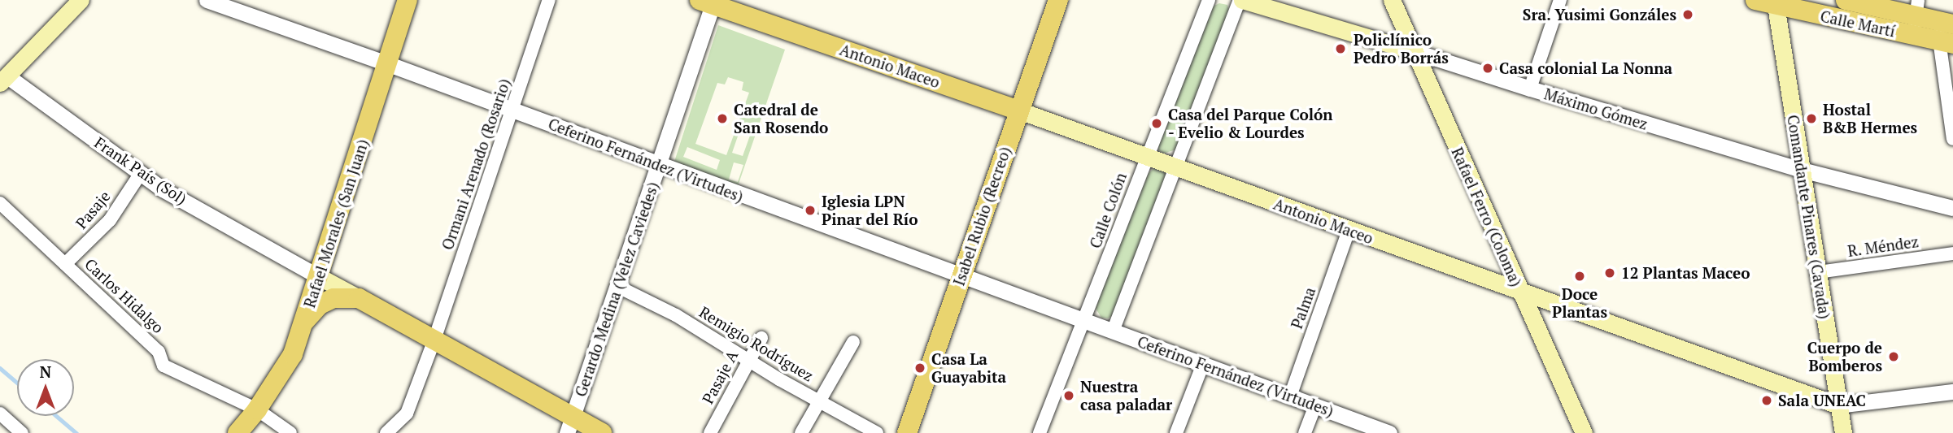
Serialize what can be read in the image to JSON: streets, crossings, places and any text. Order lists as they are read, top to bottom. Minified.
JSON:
{"streets":{"main road":["Calle Martí","Antonio Maceo","Máximo Gómez","Isabel Rubio (Recreo)","Rafael Ferro (Coloma)","Comandante Pinares (Cavada)","Rafael Morales (San Juan)"],"street":["Ceferino Fernández (Virtudes)","Ormani Arenado (Rosario)","Frank País (Sol)","Pasaje","Calle Colón","R. Méndez","Gerardo Medina (Velez Caviedes)","Carlos Hidalgo","Palma","Remigio Rodríguez","Pasaje A"]},"crossings":[["Calle Martí","Comandante Pinares (Cavada)"],["Antonio Maceo","Calle Colón"],["Antonio Maceo","Isabel Rubio (Recreo)"],["Antonio Maceo","Rafael Ferro (Coloma)"],["Antonio Maceo","Comandante Pinares (Cavada)"],["Antonio Maceo","Gerardo Medina (Velez Caviedes)"],["Antonio Maceo","Palma"],["Máximo Gómez","Rafael Ferro (Coloma)"],["Máximo Gómez","Comandante Pinares (Cavada)"],["Ceferino Fernández (Virtudes)","Ormani Arenado (Rosario)"],["Ceferino Fernández (Virtudes)","Calle Colón"],["Ceferino Fernández (Virtudes)","Isabel Rubio (Recreo)"],["Ceferino Fernández (Virtudes)","Rafael Morales (San Juan)"],["Ceferino Fernández (Virtudes)","Gerardo Medina (Velez Caviedes)"],["Ceferino Fernández (Virtudes)","Palma"],["Frank País (Sol)","Pasaje"],["Frank País (Sol)","Rafael Morales (San Juan)"],["Pasaje","Carlos Hidalgo"],["Comandante Pinares (Cavada)","R. Méndez"],["Rafael Morales (San Juan)","Carlos Hidalgo"],["Gerardo Medina (Velez Caviedes)","Remigio Rodríguez"],["Remigio Rodríguez","Pasaje A"]],"places":["Sra. Yusimi Gonzáles","Policlínico Pedro Borrás","Casa colonial La Nonna","Catedral de San Rosendo","Hostal B&B Hermes","Casa del Parque Colón - Evelio & Lourdes","Iglesia LPN Pinar del Río","12 Plantas Maceo","Doce Plantas","Cuerpo de Bomberos","Casa La Guayabita","Nuestra casa paladar","Sala UNEAC"],"north":"top"}
